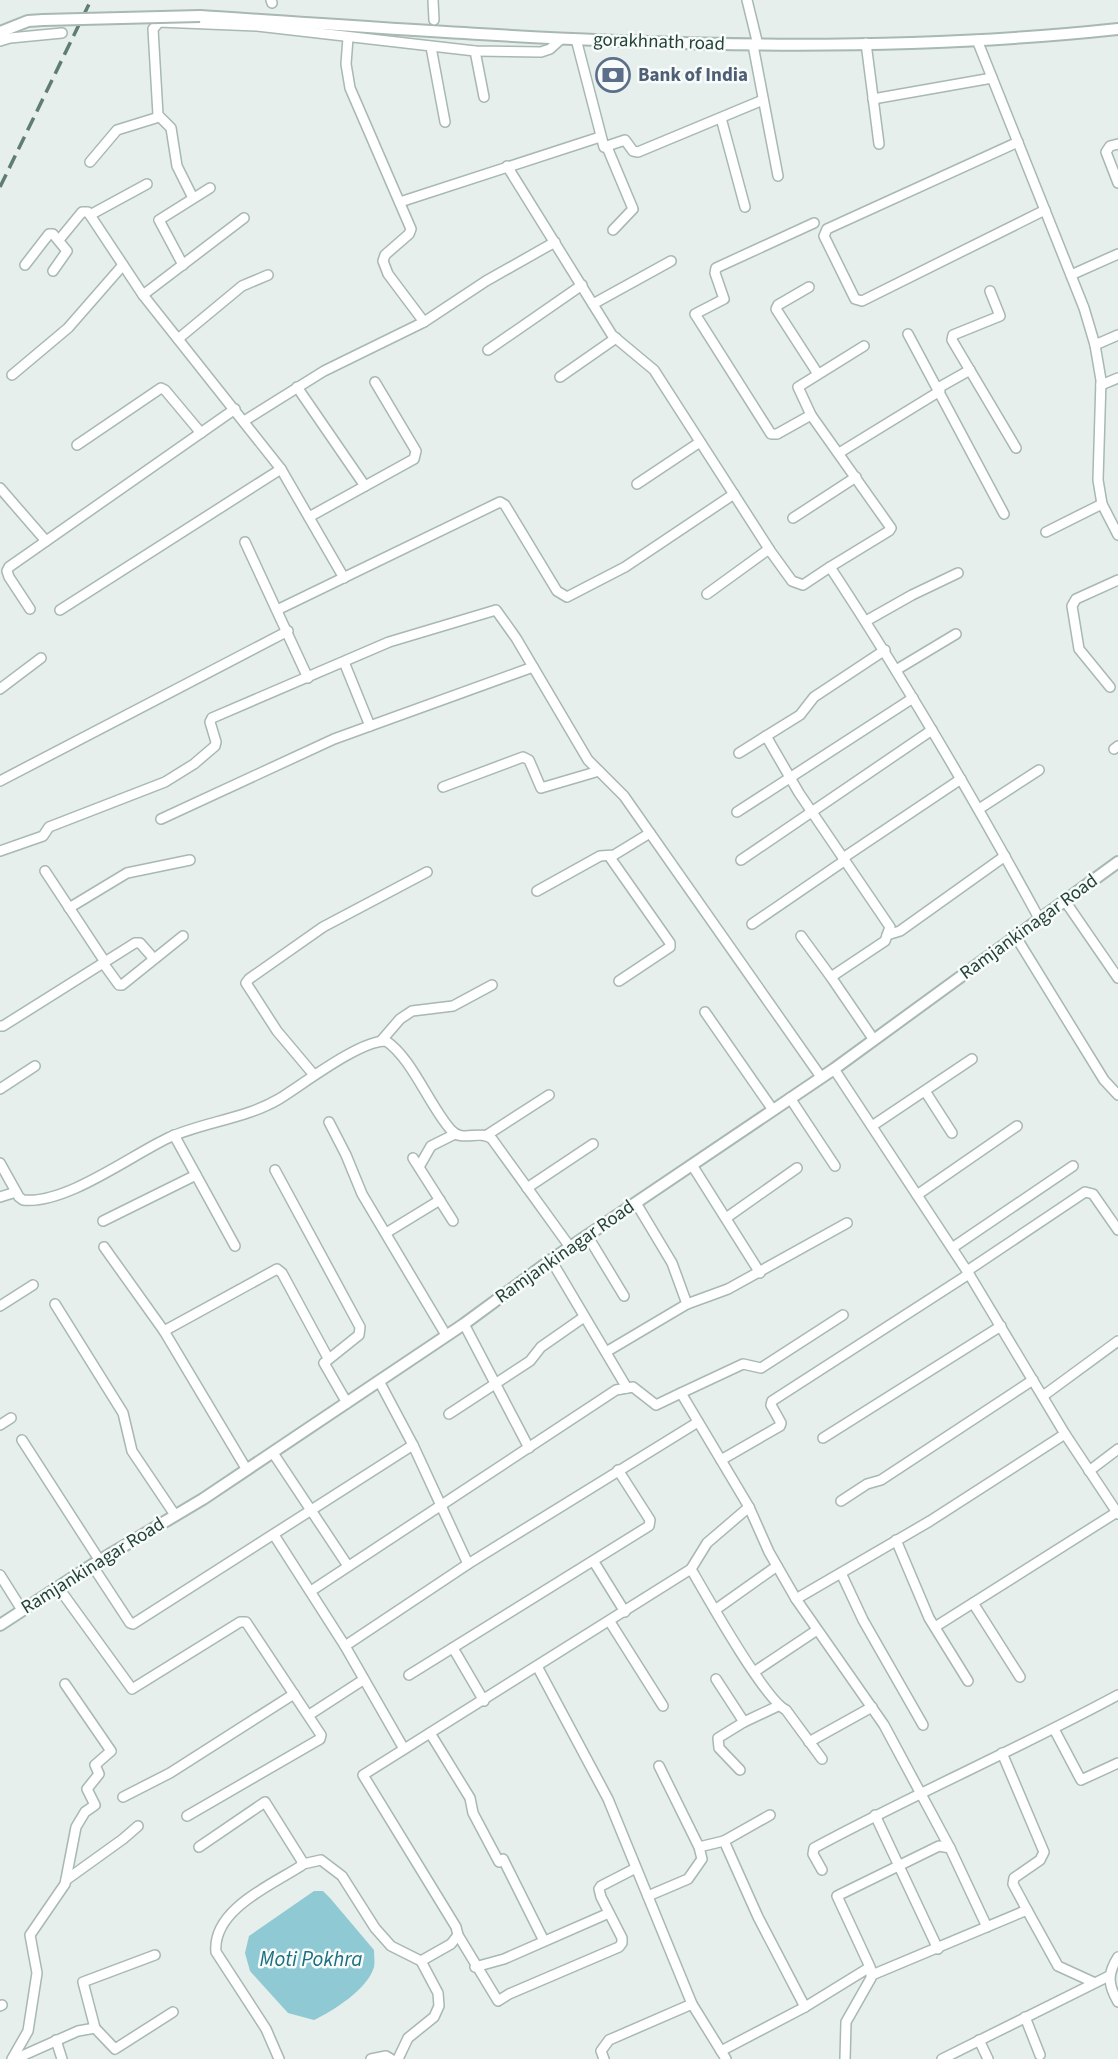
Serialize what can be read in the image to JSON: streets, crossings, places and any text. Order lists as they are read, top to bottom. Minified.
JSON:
{"streets":{"street":["gorakhnath road","Ramjankinagar Road"]},"water":["Moti Pokhra"],"places":{"bank":["Bank of India"]}}
